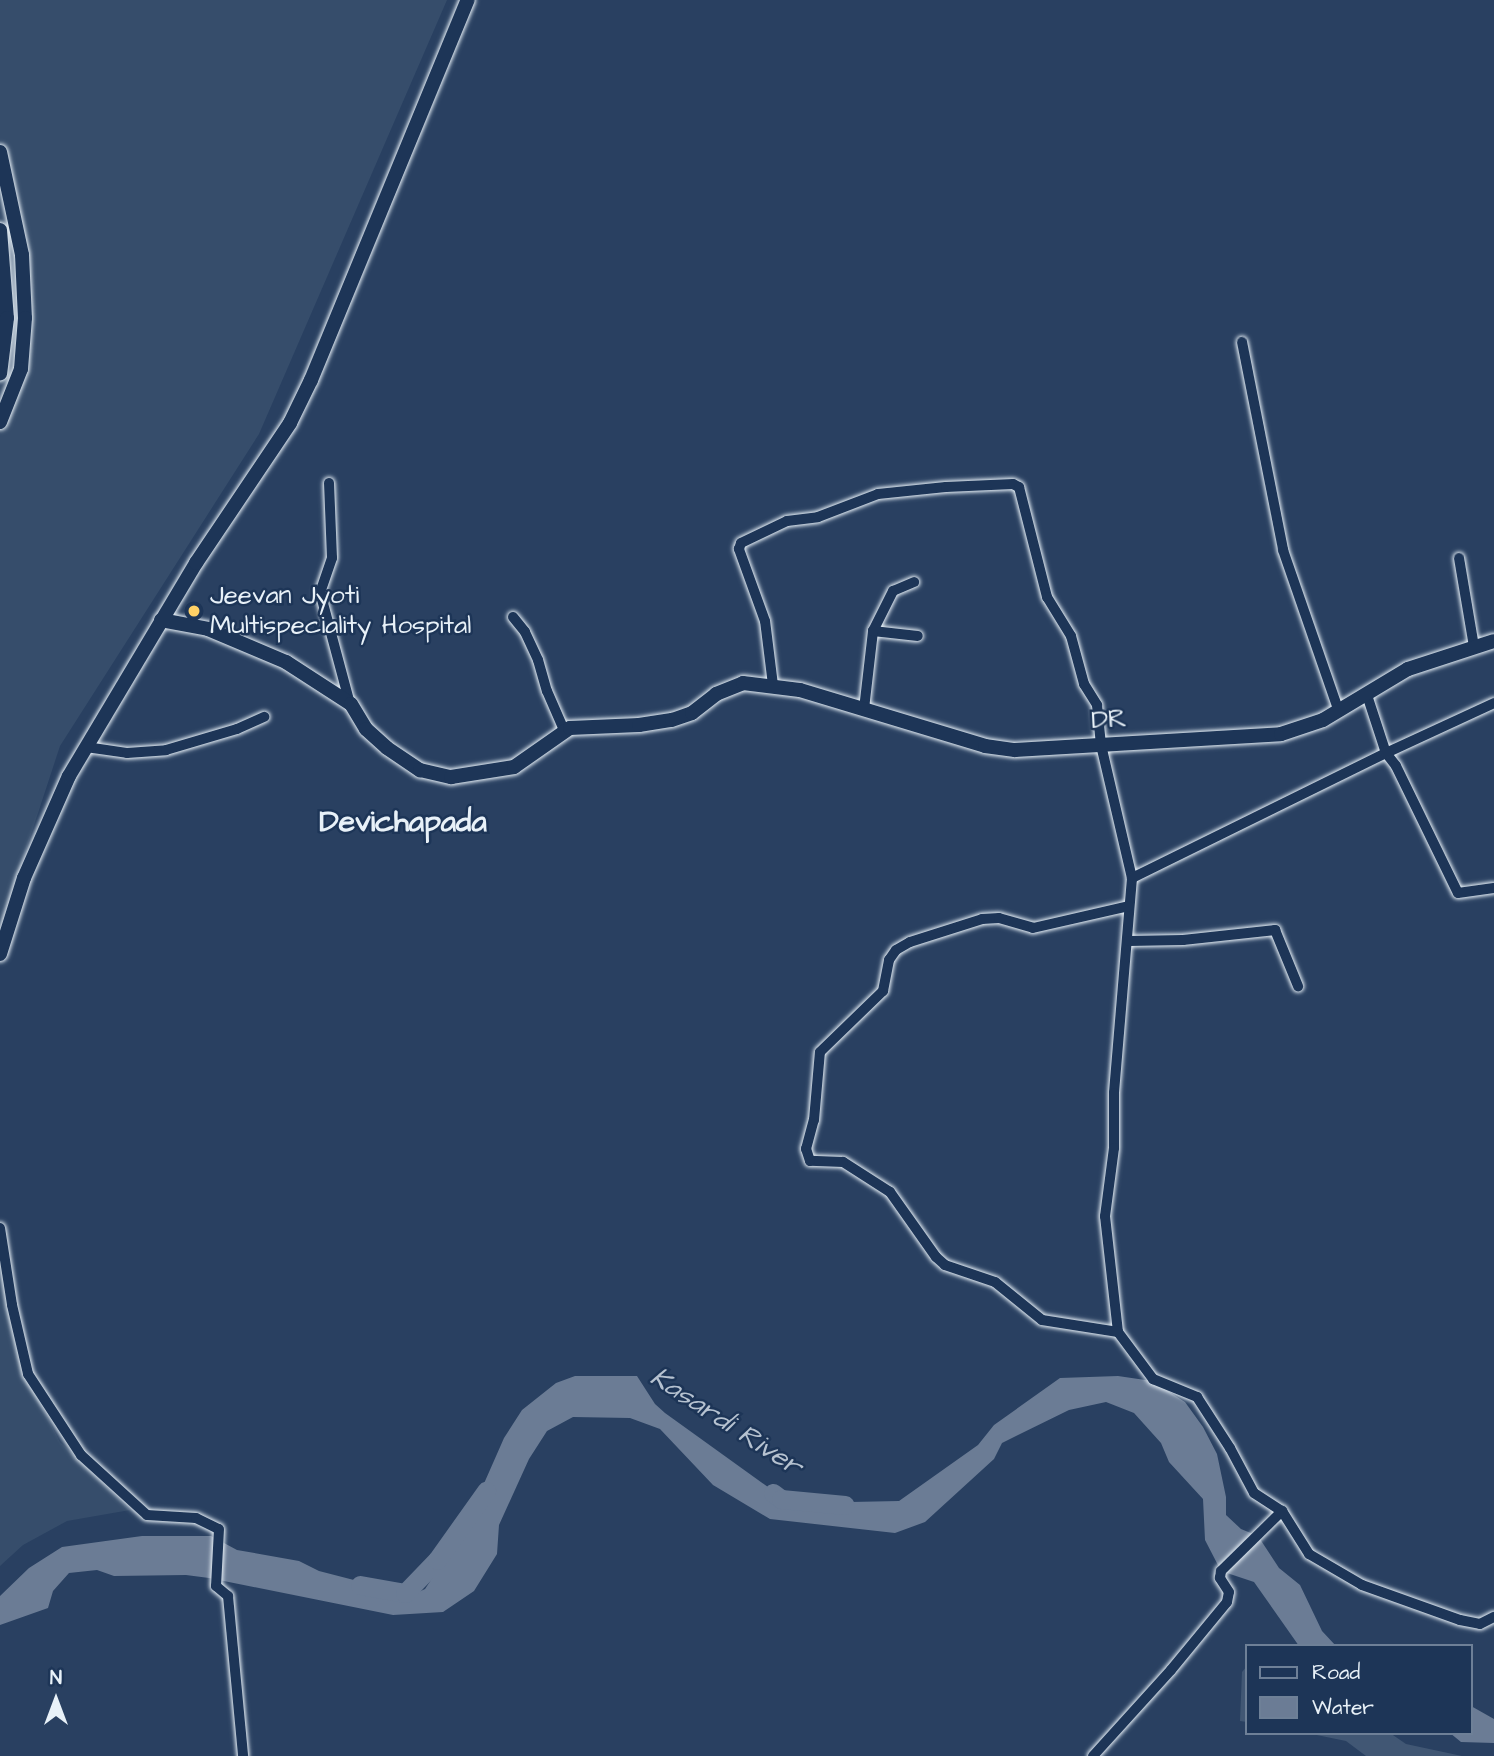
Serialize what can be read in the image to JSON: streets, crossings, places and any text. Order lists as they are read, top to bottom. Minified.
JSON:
{"streets":{"main road":["DR"]},"districts":["Devichapada"],"water":["Kasardi River"],"places":["Jeevan Jyoti Multispeciality Hospital"],"legend":["Road","Water"],"north":"top"}
